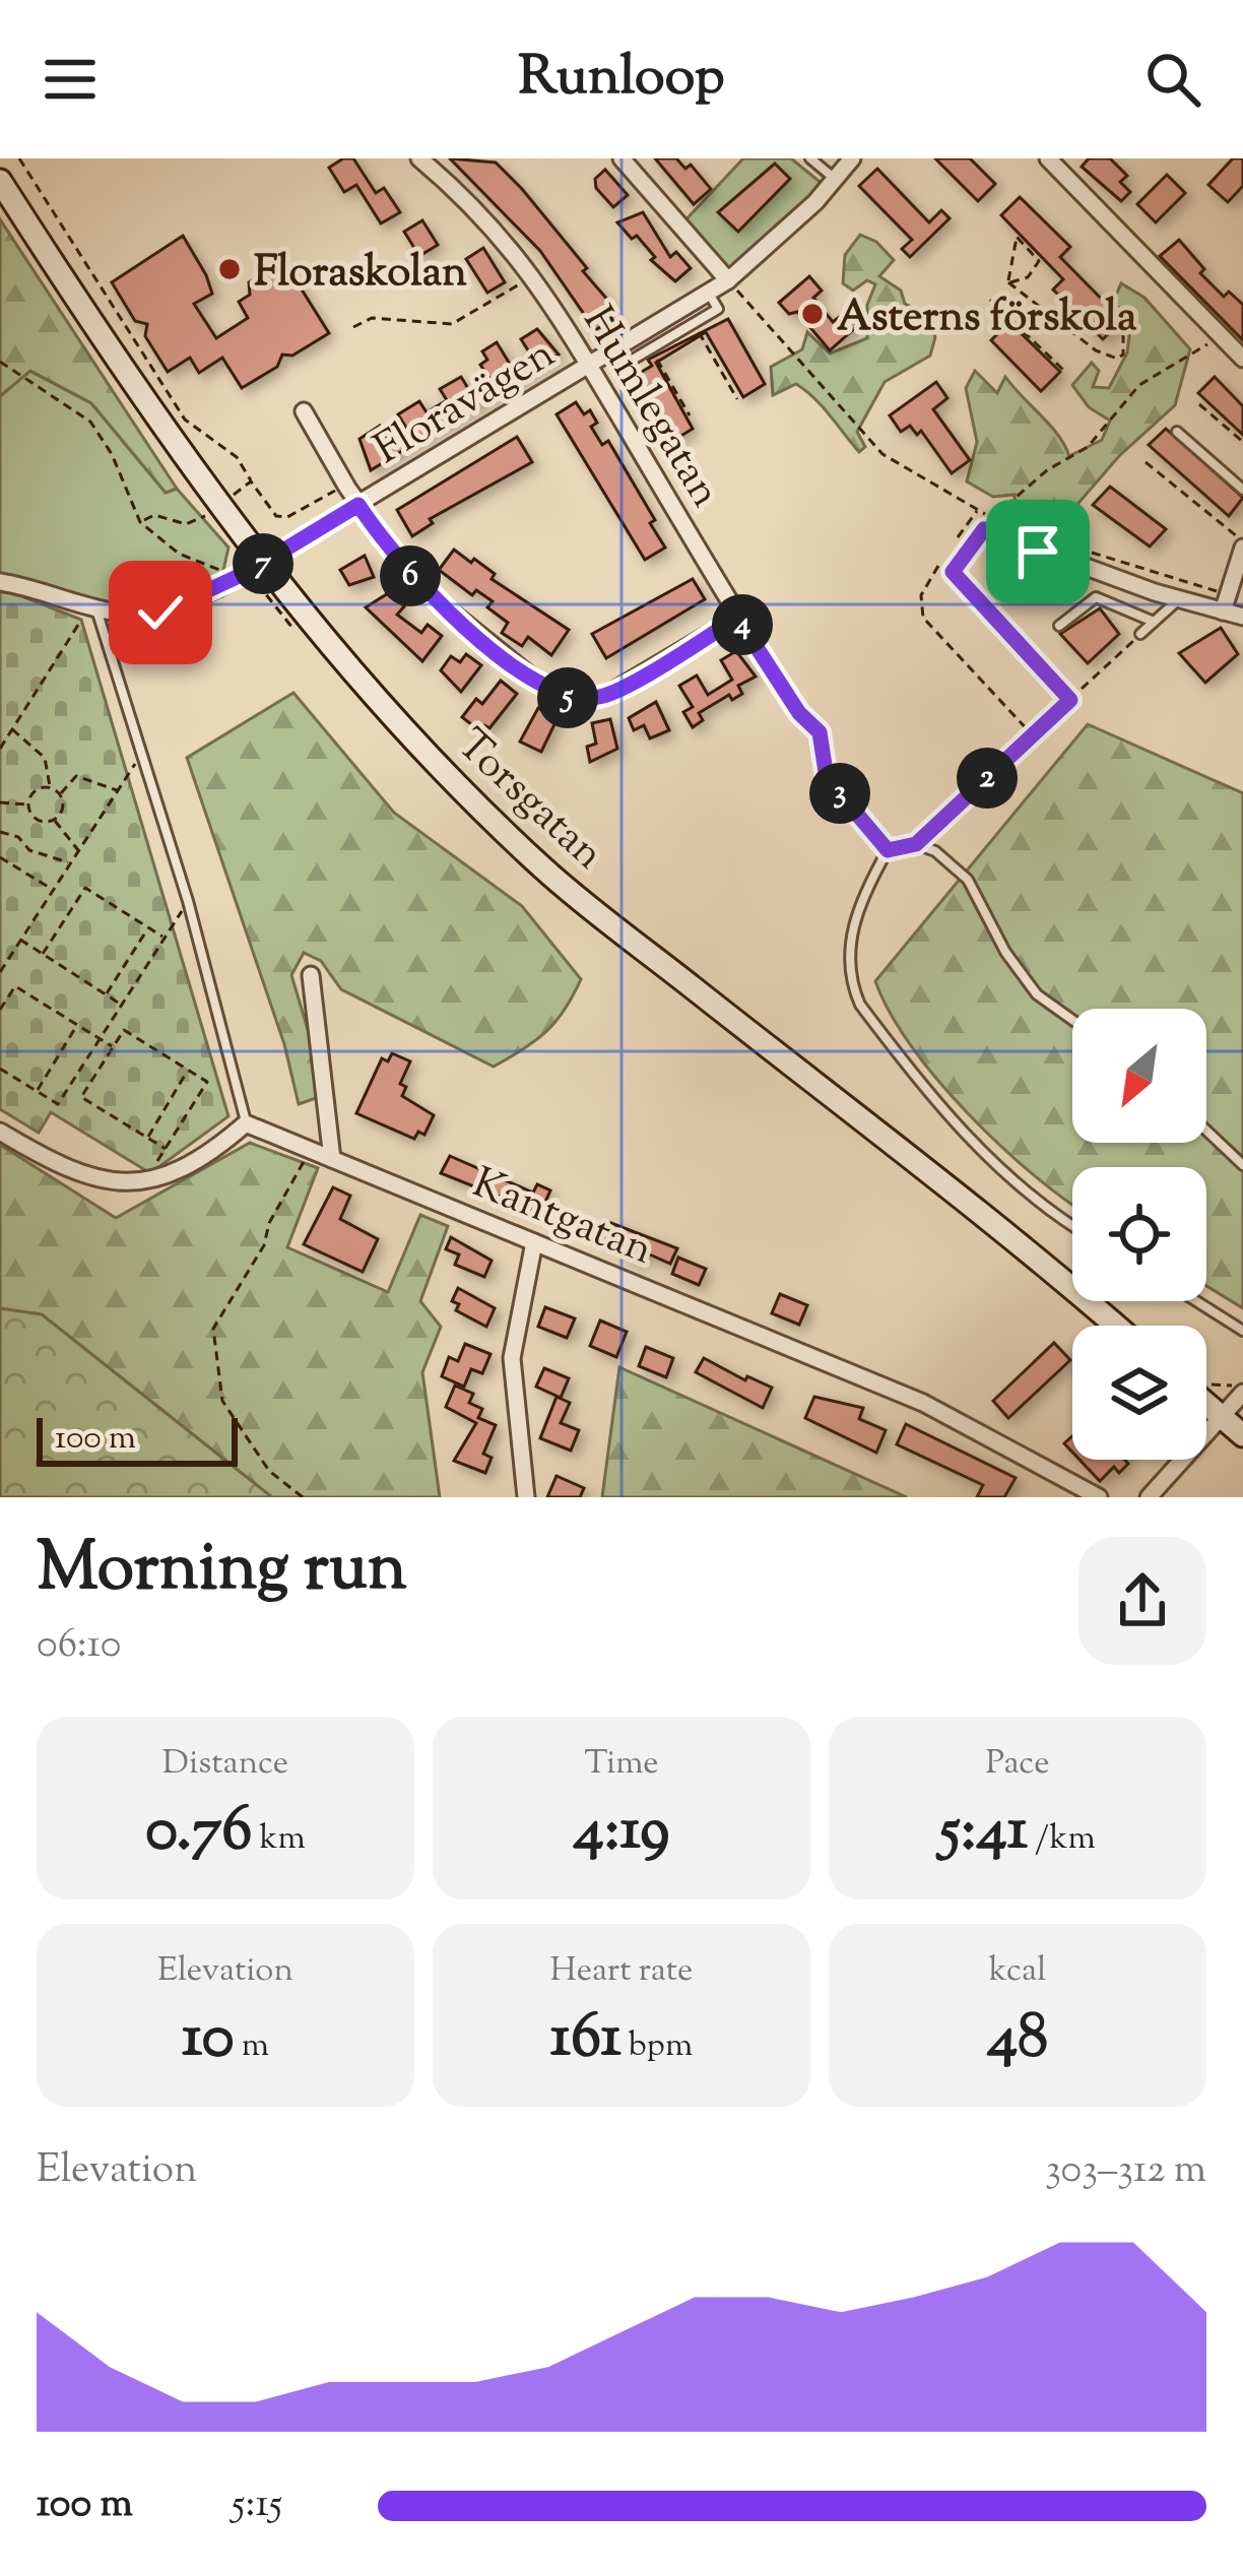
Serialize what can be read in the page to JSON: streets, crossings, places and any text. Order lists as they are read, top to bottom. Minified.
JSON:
{"streets":{"main road":["Torsgatan"],"street":["Floravägen","Humlegatan","Kantgatan"]},"crossings":[["Floravägen","Humlegatan"],["Floravägen","Torsgatan"]],"places":["Floraskolan","Asterns förskola"],"scale_bar":"100 m","north":"bottom left","page":{"header":"Runloop","pins":["7","6","4","5","2","3"],"scale":"100 m","heading":["Morning run","06:10"],"stats":[["Distance","0.76 km"],["Time","4:19"],["Pace","5:41 /km"],["Elevation","10 m"],["Heart rate","161 bpm"],["kcal","48"]],"chart":["Elevation","303–312 m"],"list":[{"name":"100 m","note":"5:15"}]}}
